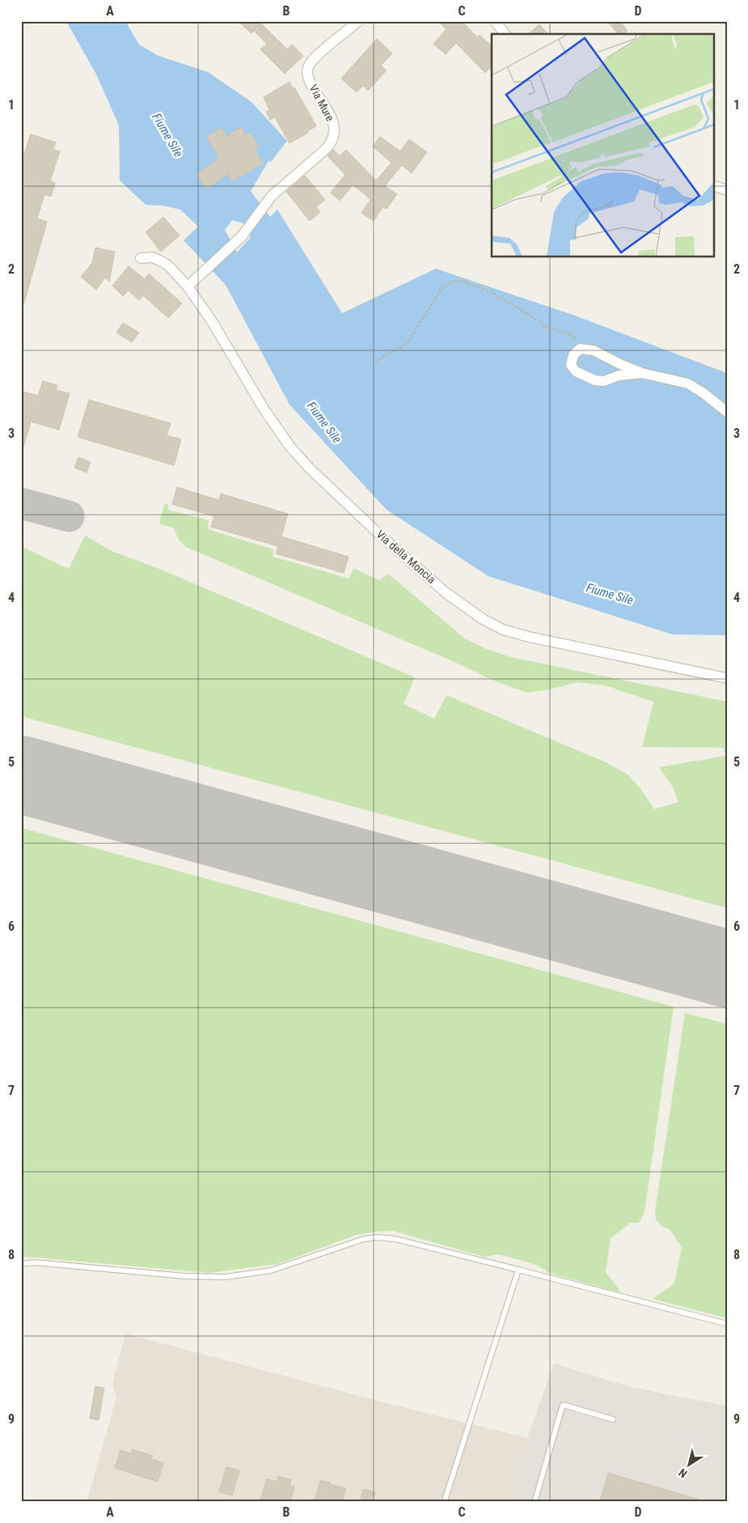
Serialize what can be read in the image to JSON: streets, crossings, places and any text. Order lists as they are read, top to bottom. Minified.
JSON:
{"streets":{"street":["Via Mure","Via della Moncia"]},"crossings":[["Via Mure","Via della Moncia"]],"water":["Fiume Sile"],"north":"bottom left","grid":{"columns":["A","B","C","D"],"rows":["1","2","3","4","5","6","7","8","9"]}}
